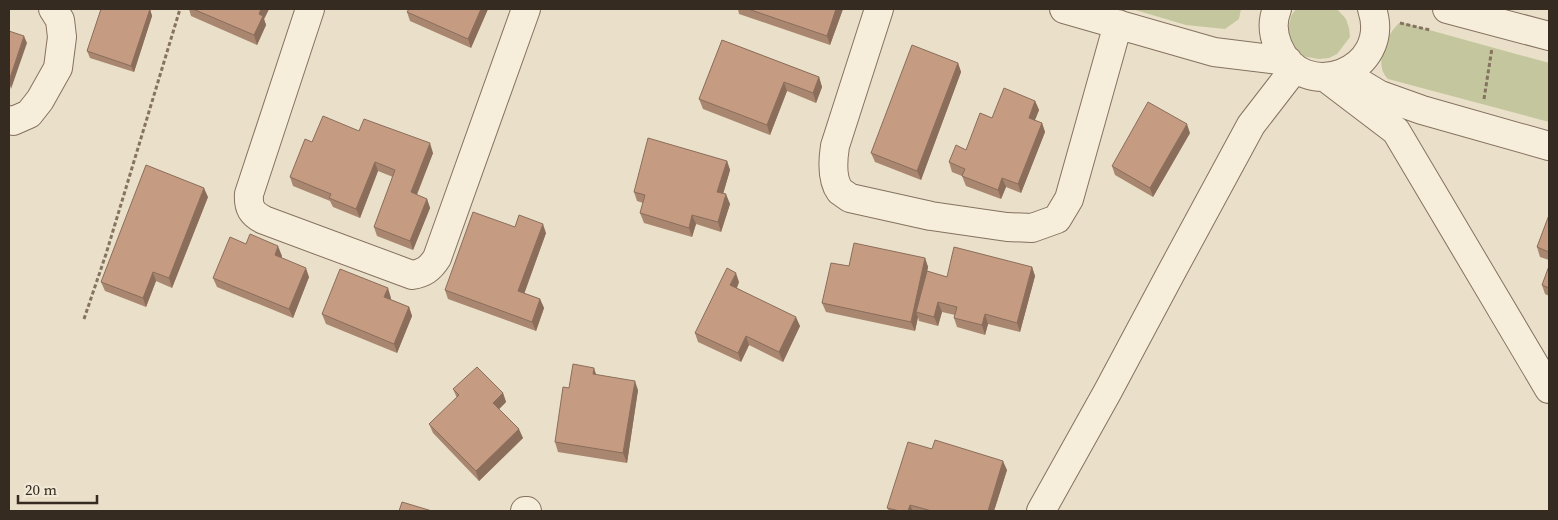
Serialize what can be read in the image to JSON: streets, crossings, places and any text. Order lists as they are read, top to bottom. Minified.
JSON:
{"scale_bar":"20 m"}
